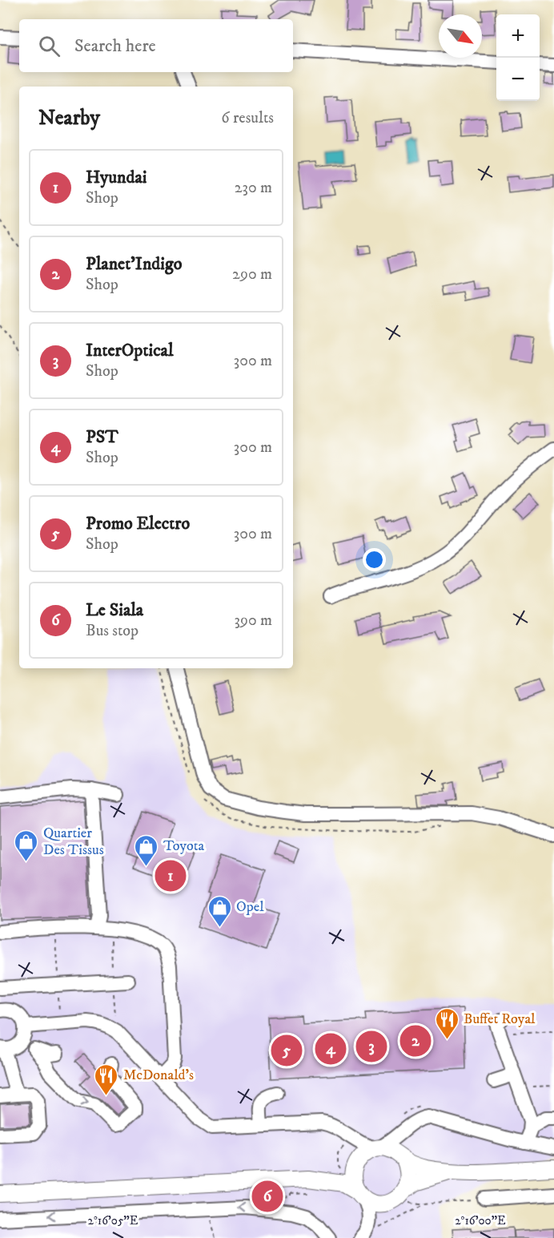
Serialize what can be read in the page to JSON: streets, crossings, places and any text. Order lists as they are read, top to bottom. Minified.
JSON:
{"places":{"shop":["Quartier Des Tissus","Toyota","Opel"],"restaurant":["Buffet Royal","McDonald's"]},"north":"bottom right","page":{"map_buttons":["+","−"],"search":"Search here","heading":["Nearby","6 results"],"list":[{"mark":"1","name":"Hyundai","note":"Shop","value":"230 m"},{"mark":"2","name":"Planet'Indigo","note":"Shop","value":"290 m"},{"mark":"3","name":"InterOptical","note":"Shop","value":"300 m"},{"mark":"4","name":"PST","note":"Shop","value":"300 m"},{"mark":"5","name":"Promo Electro","note":"Shop","value":"300 m"},{"mark":"6","name":"Le Siala","note":"Bus stop","value":"390 m"}],"pins":["1","2","3","4","5","6"]},"coordinates":["2°16'05\"E","2°16'00\"E"]}
